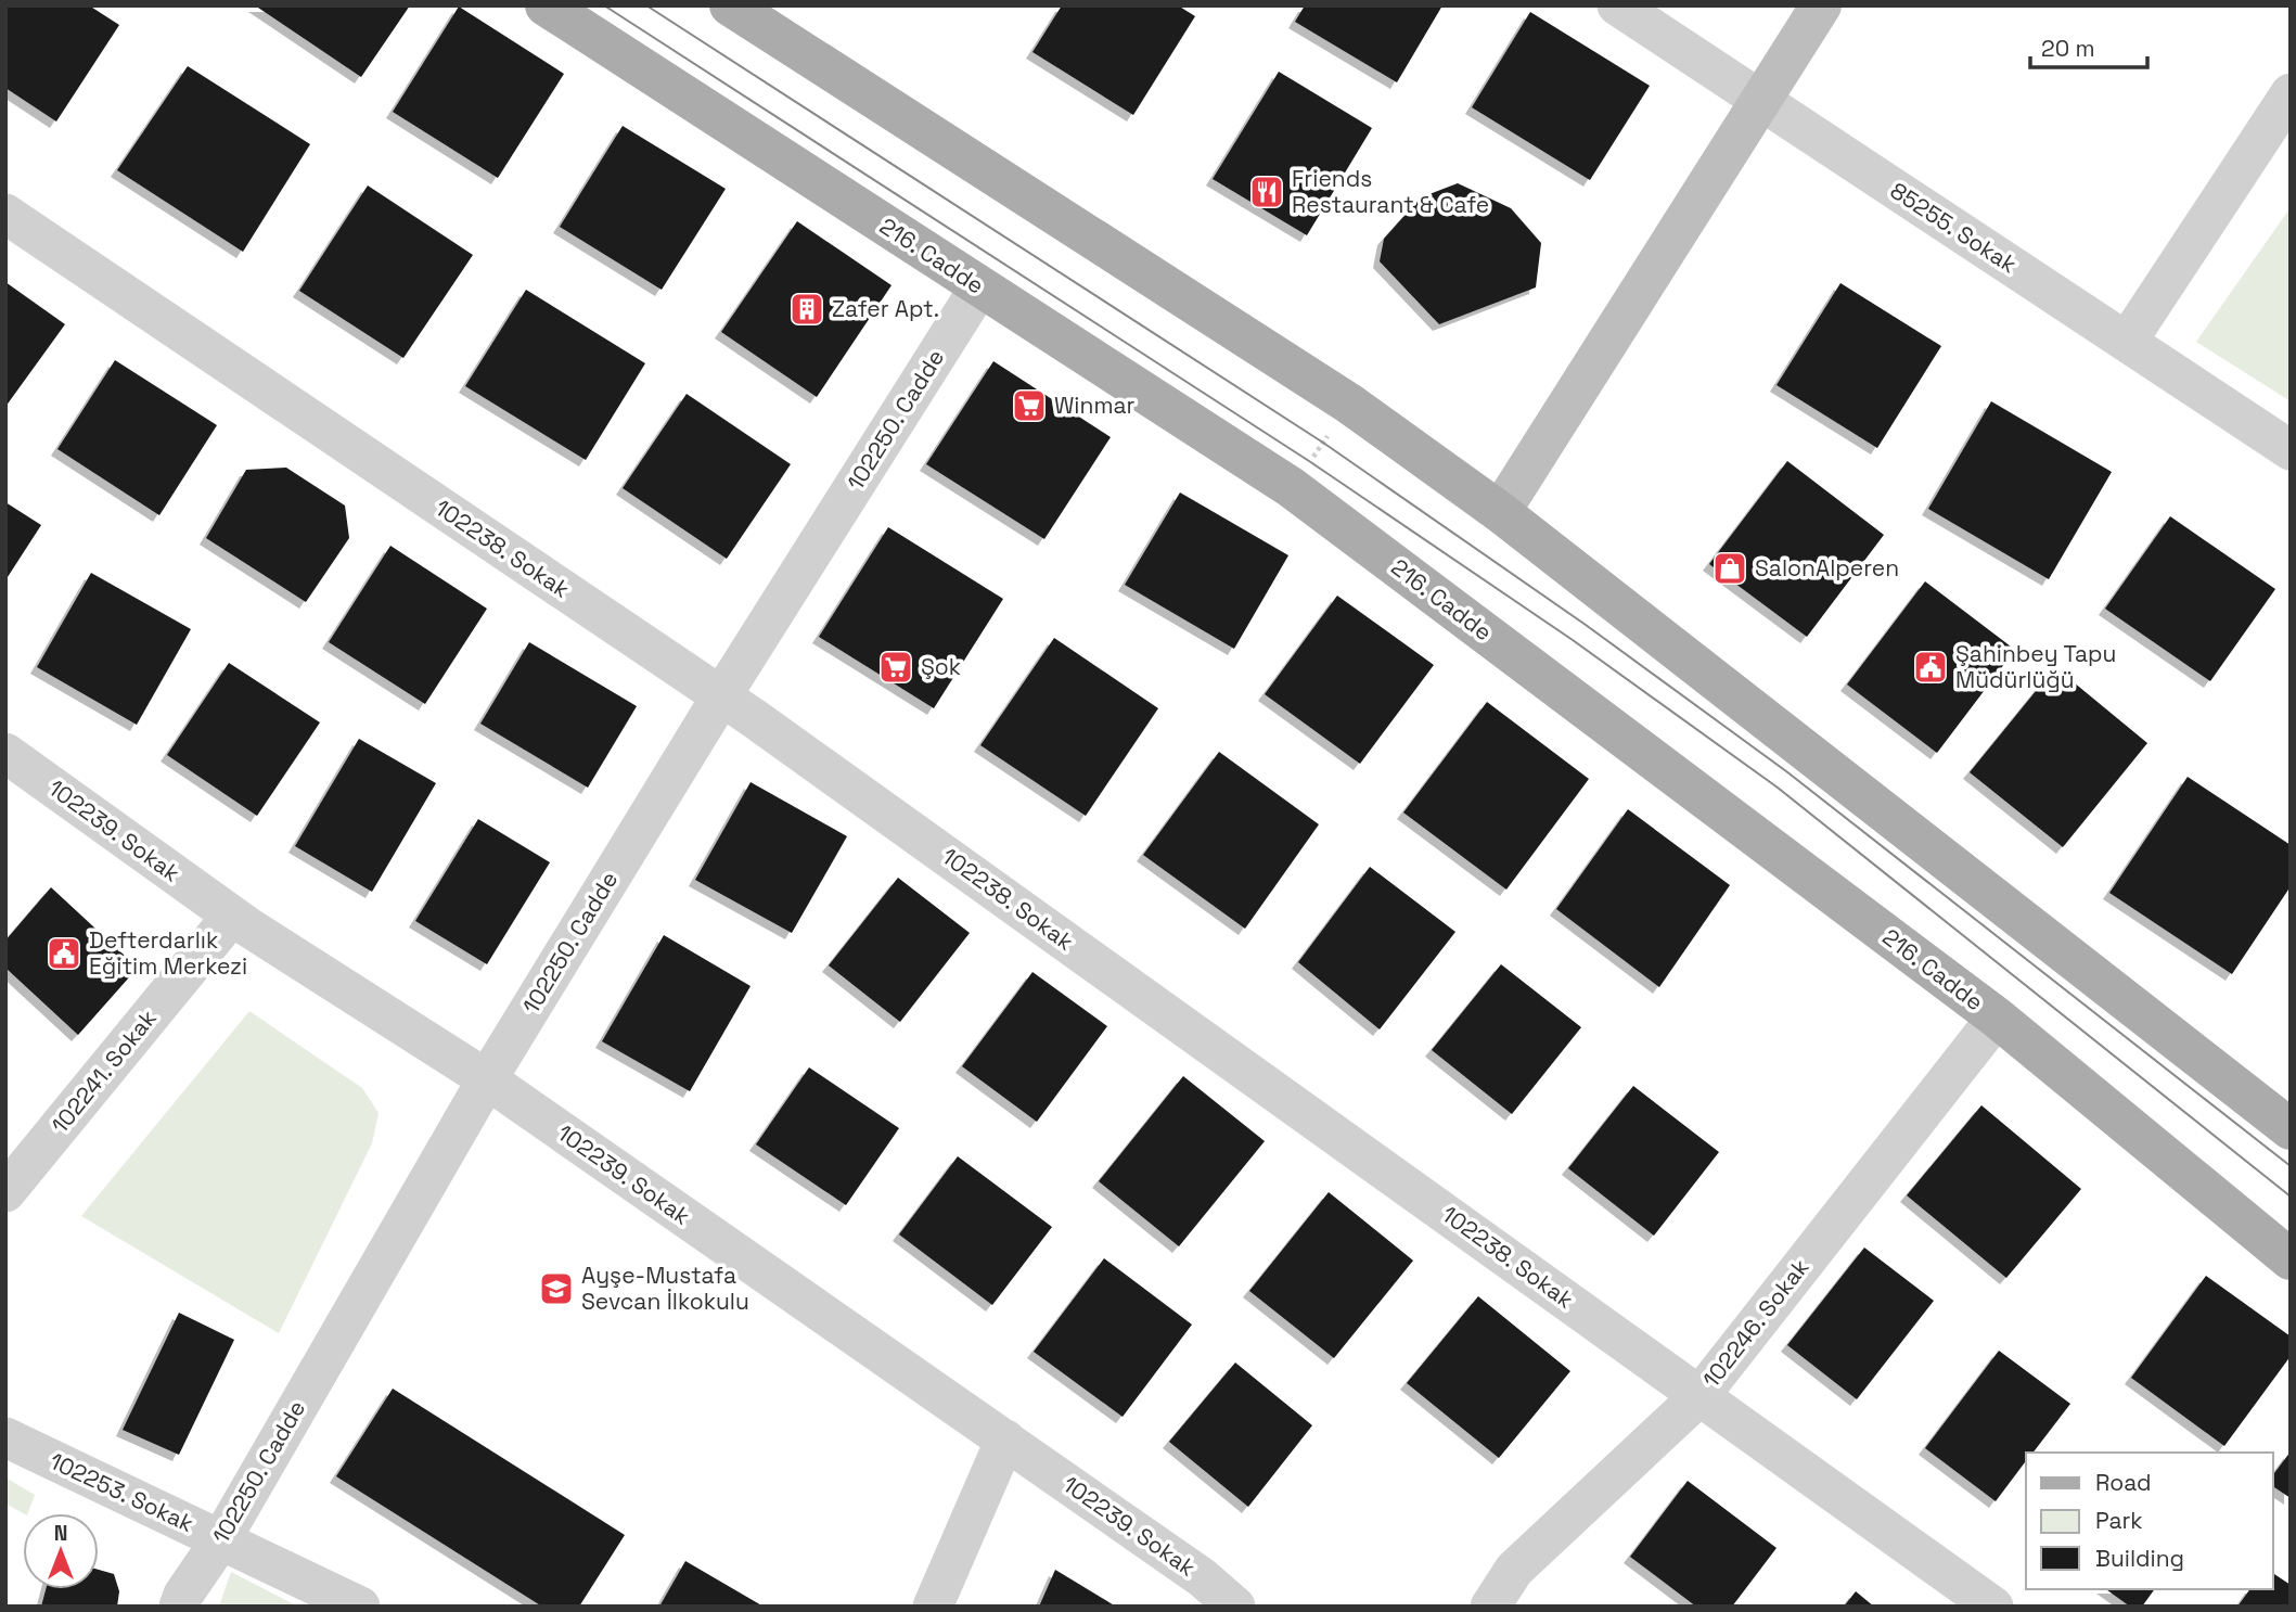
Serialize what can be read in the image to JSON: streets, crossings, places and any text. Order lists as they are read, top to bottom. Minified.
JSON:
{"streets":{"main road":["216. Cadde"],"street":["85255. Sokak","102250. Cadde","102238. Sokak","102239. Sokak","102241. Sokak","102246. Sokak","102253. Sokak"]},"crossings":[["216. Cadde","102250. Cadde"],["216. Cadde","102246. Sokak"],["102250. Cadde","102238. Sokak"],["102250. Cadde","102239. Sokak"],["102250. Cadde","102253. Sokak"],["102238. Sokak","102246. Sokak"],["102239. Sokak","102241. Sokak"]],"places":{"restaurant":["Friends Restaurant & Cafe"],"building":["Zafer Apt."],"supermarket":["Winmar","Şok"],"shop":["SalonAlperen"],"public building":["Şahinbey Tapu Müdürlüğü","Defterdarlık Eğitim Merkezi"],"school or university":["Ayşe-Mustafa Sevcan İlkokulu"]},"legend":["Road","Park","Building"],"scale_bar":"20 m","north":"top"}
